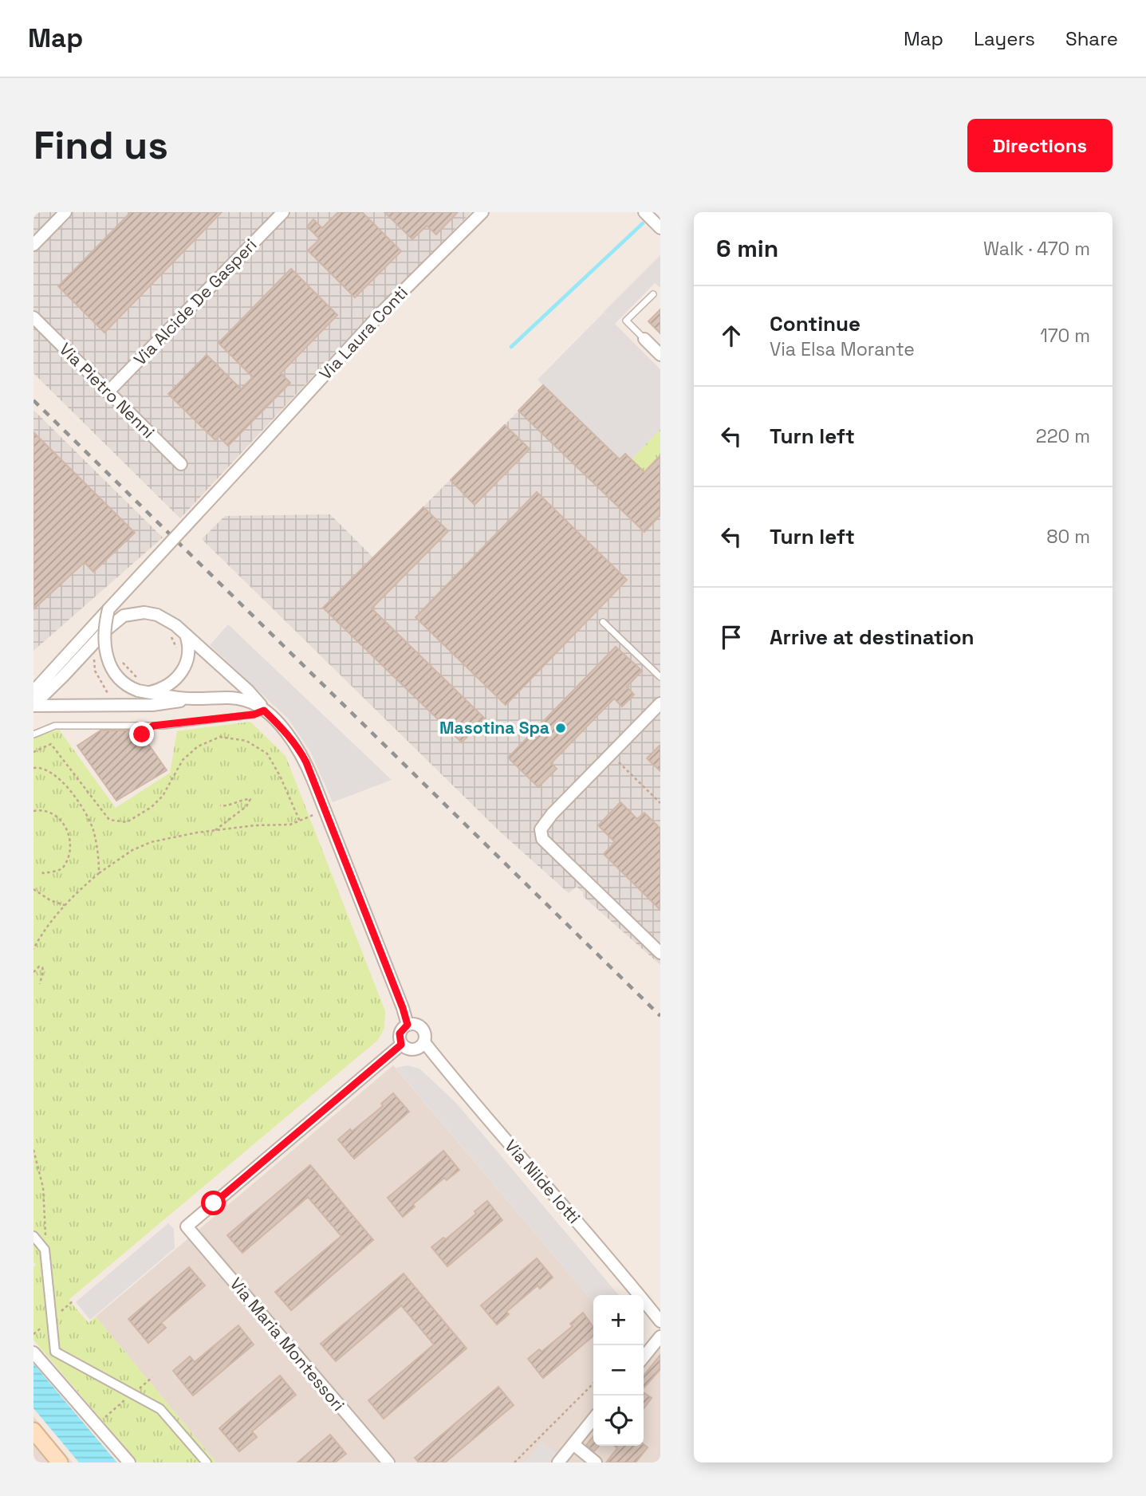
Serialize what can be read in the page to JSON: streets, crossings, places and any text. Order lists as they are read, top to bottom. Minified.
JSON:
{"streets":{"street":["Via Alcide De Gasperi","Via Laura Conti","Via Pietro Nenni","Via Nilde Iotti","Via Maria Montessori"]},"crossings":[["Via Alcide De Gasperi","Via Pietro Nenni"],["Via Nilde Iotti","Via Maria Montessori"]],"places":["Masotina Spa"],"page":{"header":"Map","nav":["Map","Layers","Share"],"buttons":"Directions","title":"Find us","heading":["6 min","Walk · 470 m"],"list":[["Continue","Via Elsa Morante","170 m"],["Turn left","220 m"],["Turn left","80 m"],"Arrive at destination"],"map_buttons":["+","−"]}}
